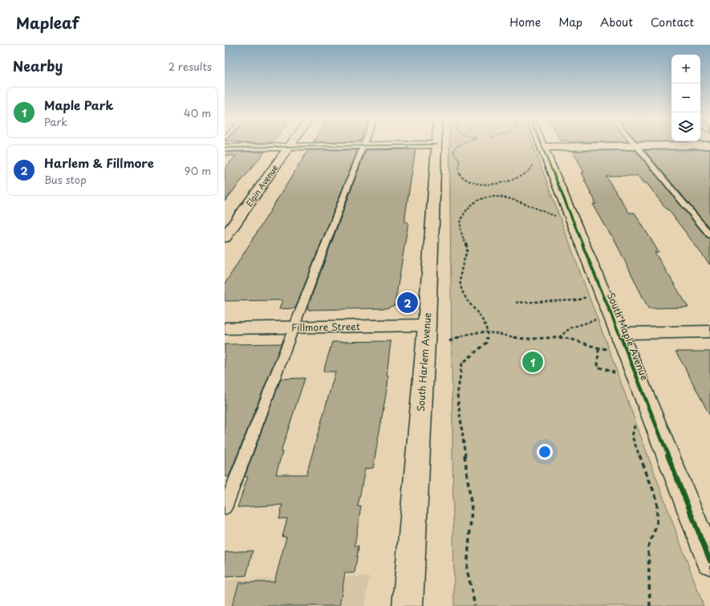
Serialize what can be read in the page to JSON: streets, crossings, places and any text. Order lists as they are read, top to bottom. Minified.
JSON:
{"streets":{"street":["Elgin Avenue","Fillmore Street","South Maple Avenue","South Harlem Avenue"]},"crossings":[["Fillmore Street","South Harlem Avenue"]],"page":{"header":"Mapleaf","nav":["Home","Map","About","Contact"],"heading":["Nearby","2 results"],"map_buttons":["+","−"],"list":[{"mark":"1","name":"Maple Park","note":"Park","value":"40 m"},{"mark":"2","name":"Harlem & Fillmore","note":"Bus stop","value":"90 m"}],"pins":["2","1"]}}
